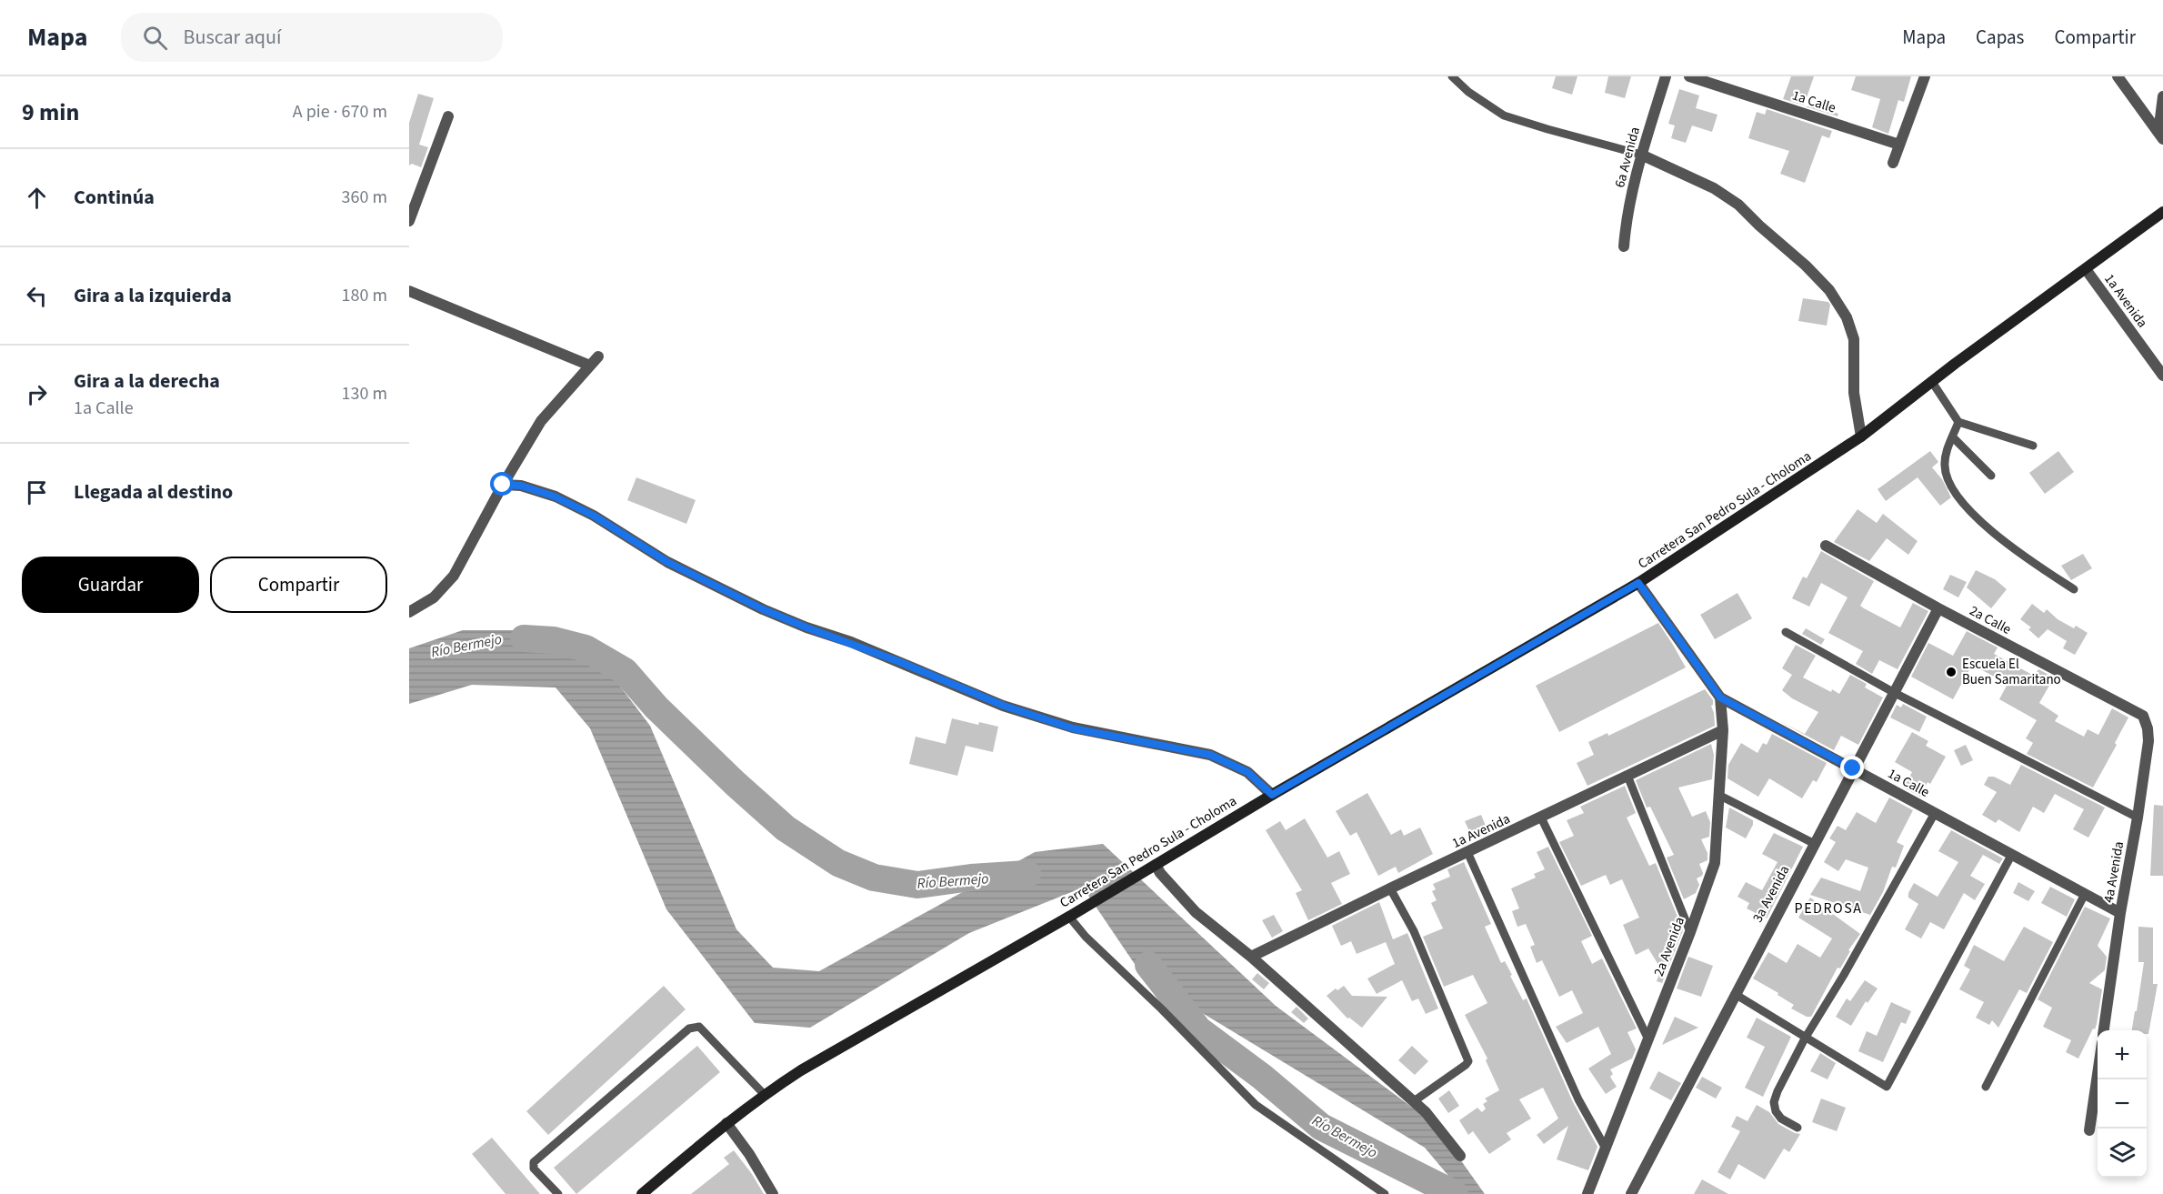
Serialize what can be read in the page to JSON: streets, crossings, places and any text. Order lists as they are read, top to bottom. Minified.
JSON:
{"streets":{"main road":["Carretera San Pedro Sula - Choloma"],"street":["1a Calle","6a Avenida","1a Avenida","2a Calle","4a Avenida","3a Avenida","2a Avenida"]},"crossings":[["1a Calle","Carretera San Pedro Sula - Choloma"],["1a Calle","4a Avenida"],["1a Calle","3a Avenida"],["1a Calle","2a Avenida"],["1a Avenida","Carretera San Pedro Sula - Choloma"],["1a Avenida","2a Avenida"],["2a Calle","4a Avenida"],["2a Calle","3a Avenida"]],"districts":["PEDROSA"],"water":["Río Bermejo"],"places":["Escuela El Buen Samaritano"],"page":{"header":"Mapa","search":"Buscar aquí","nav":["Mapa","Capas","Compartir"],"heading":["9 min","A pie · 670 m"],"list":[["Continúa","360 m"],["Gira a la izquierda","180 m"],["Gira a la derecha","1a Calle","130 m"],"Llegada al destino"],"buttons":["Guardar","Compartir"],"map_buttons":["+","−"]}}
